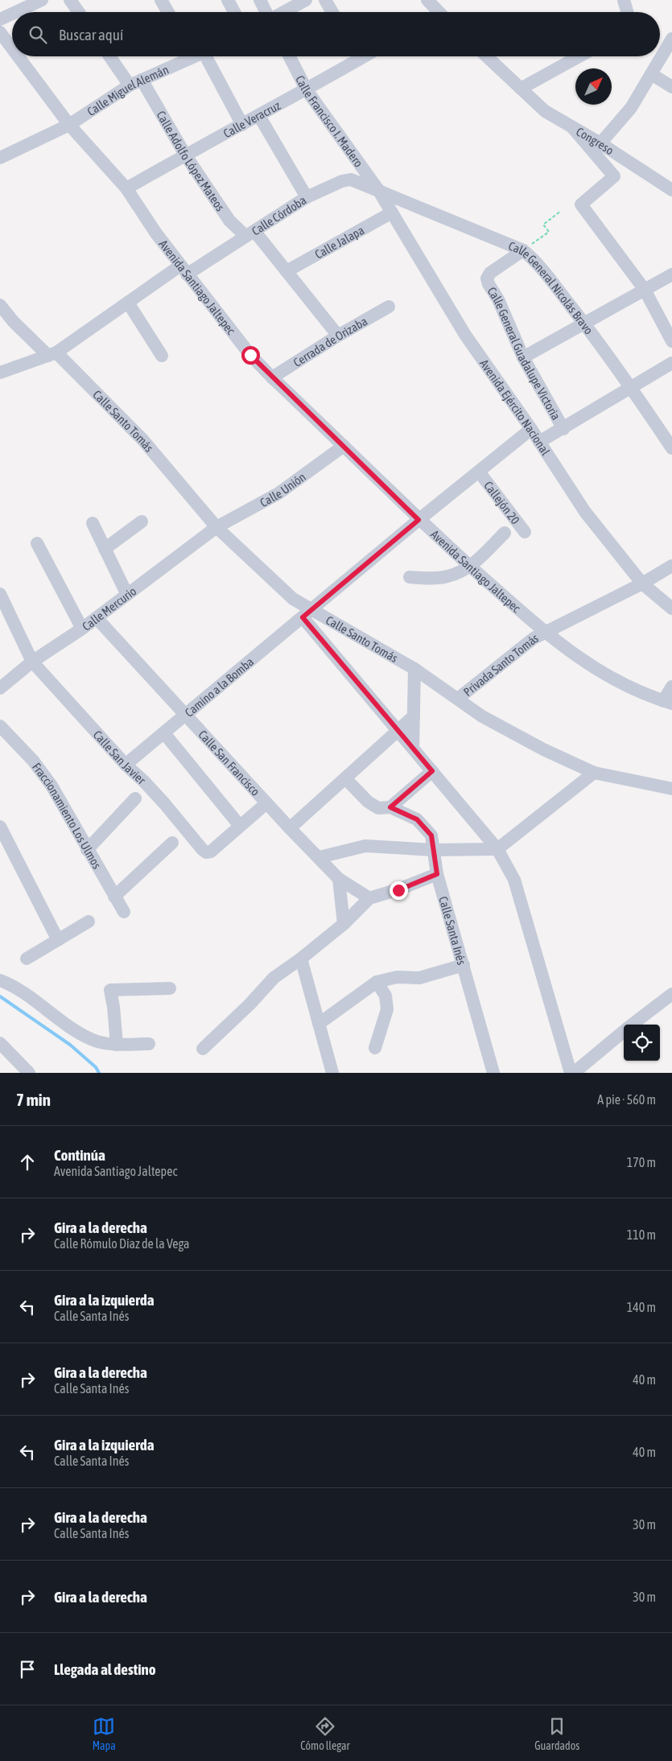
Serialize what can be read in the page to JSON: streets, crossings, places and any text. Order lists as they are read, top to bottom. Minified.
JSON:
{"streets":{"street":["Calle Miguel Alemán","Calle Veracruz","Calle Francisco I. Madero","Congreso","Calle Adolfo López Mateos","Calle Córdoba","Calle Jalapa","Avenida Santiago Jaltepec","Calle General Nicolás Bravo","Cerrada de Orizaba","Calle General Guadalupe Victoria","Avenida Ejército Nacional","Calle Santo Tomás","Calle Unión","Callejón 20","Calle Mercurio","Privada Santo Tomás","Camino a la Bomba","Calle San Javier","Calle San Francisco","Fraccionamiento Los Ulmos","Calle Santa Inés"]},"crossings":[["Calle Miguel Alemán","Calle Adolfo López Mateos"],["Calle Miguel Alemán","Avenida Santiago Jaltepec"],["Calle Veracruz","Calle Francisco I. Madero"],["Calle Veracruz","Calle Adolfo López Mateos"],["Calle Veracruz","Avenida Santiago Jaltepec"],["Calle Francisco I. Madero","Calle Córdoba"],["Calle Francisco I. Madero","Calle General Nicolás Bravo"],["Calle Francisco I. Madero","Avenida Ejército Nacional"],["Calle Adolfo López Mateos","Calle Córdoba"],["Calle Adolfo López Mateos","Calle Jalapa"],["Calle Adolfo López Mateos","Cerrada de Orizaba"],["Calle Córdoba","Avenida Santiago Jaltepec"],["Calle Córdoba","Calle General Nicolás Bravo"],["Calle Córdoba","Avenida Ejército Nacional"],["Calle Córdoba","Calle Santo Tomás"],["Calle Jalapa","Avenida Ejército Nacional"],["Avenida Santiago Jaltepec","Cerrada de Orizaba"],["Avenida Santiago Jaltepec","Calle Unión"],["Avenida Santiago Jaltepec","Privada Santo Tomás"],["Avenida Santiago Jaltepec","Camino a la Bomba"],["Calle General Nicolás Bravo","Calle General Guadalupe Victoria"],["Calle General Nicolás Bravo","Avenida Ejército Nacional"],["Avenida Ejército Nacional","Privada Santo Tomás"],["Avenida Ejército Nacional","Camino a la Bomba"],["Calle Santo Tomás","Calle Unión"],["Calle Santo Tomás","Calle Mercurio"],["Calle Santo Tomás","Privada Santo Tomás"],["Calle Santo Tomás","Camino a la Bomba"],["Calle Unión","Calle Mercurio"],["Callejón 20","Camino a la Bomba"],["Calle Mercurio","Calle San Javier"],["Calle Mercurio","Calle San Francisco"],["Camino a la Bomba","Calle San Javier"],["Camino a la Bomba","Calle San Francisco"]],"north":"top right","page":{"search":"Buscar aquí","heading":["7 min","A pie · 560 m"],"list":[["Continúa","Avenida Santiago Jaltepec","170 m"],["Gira a la derecha","Calle Rómulo Díaz de la Vega","110 m"],["Gira a la izquierda","Calle Santa Inés","140 m"],["Gira a la derecha","Calle Santa Inés","40 m"],["Gira a la izquierda","Calle Santa Inés","40 m"],["Gira a la derecha","Calle Santa Inés","30 m"],["Gira a la derecha","30 m"],"Llegada al destino"],"nav":["Mapa","Cómo llegar","Guardados"]}}
